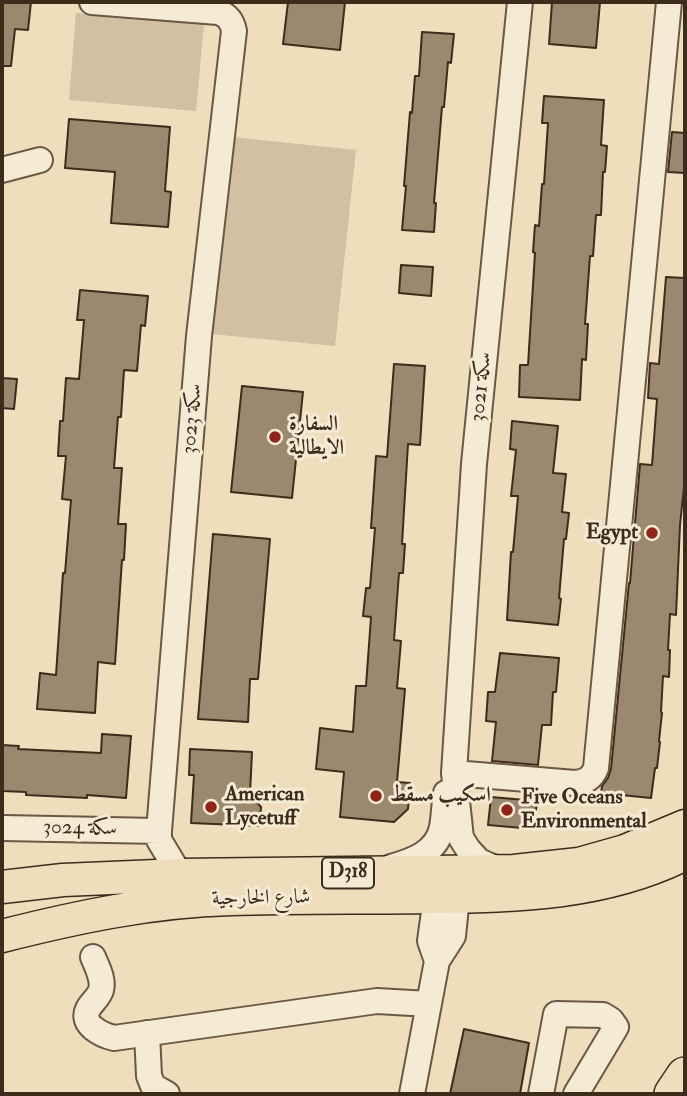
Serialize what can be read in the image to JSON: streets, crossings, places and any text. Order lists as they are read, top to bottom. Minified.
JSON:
{"streets":{"main road":["D318","شارع الخارجية"],"street":["سكة 3021","سكة 3023","سكة 3024"]},"crossings":[["سكة 3021","شارع الخارجية"],["سكة 3023","سكة 3024"]],"places":["السفارة الايطالية","Egypt","اسكيب مسقط","American Lycetuff","Five Oceans Environmental"]}
